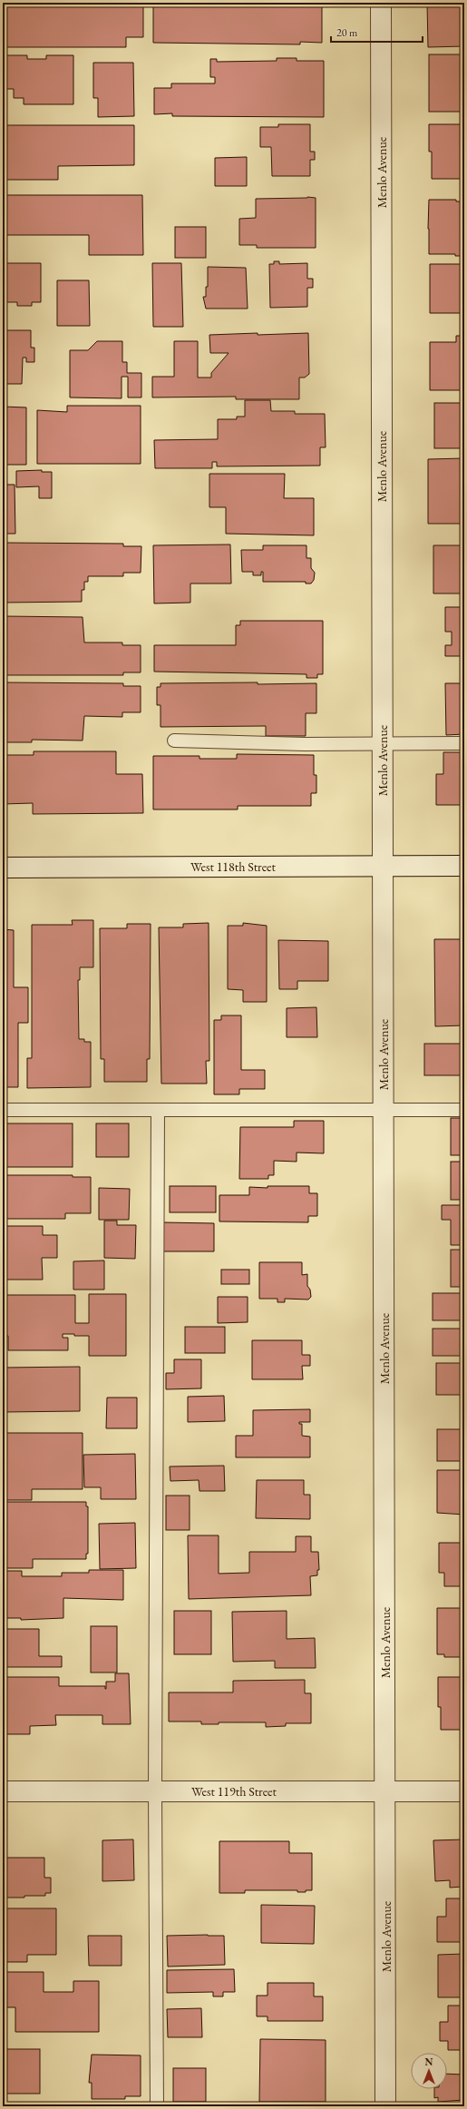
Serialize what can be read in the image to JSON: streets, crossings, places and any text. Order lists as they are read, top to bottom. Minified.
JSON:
{"streets":{"street":["Menlo Avenue","West 118th Street","West 119th Street"]},"crossings":[["Menlo Avenue","West 118th Street"],["Menlo Avenue","West 119th Street"]],"scale_bar":"20 m","north":"top"}
